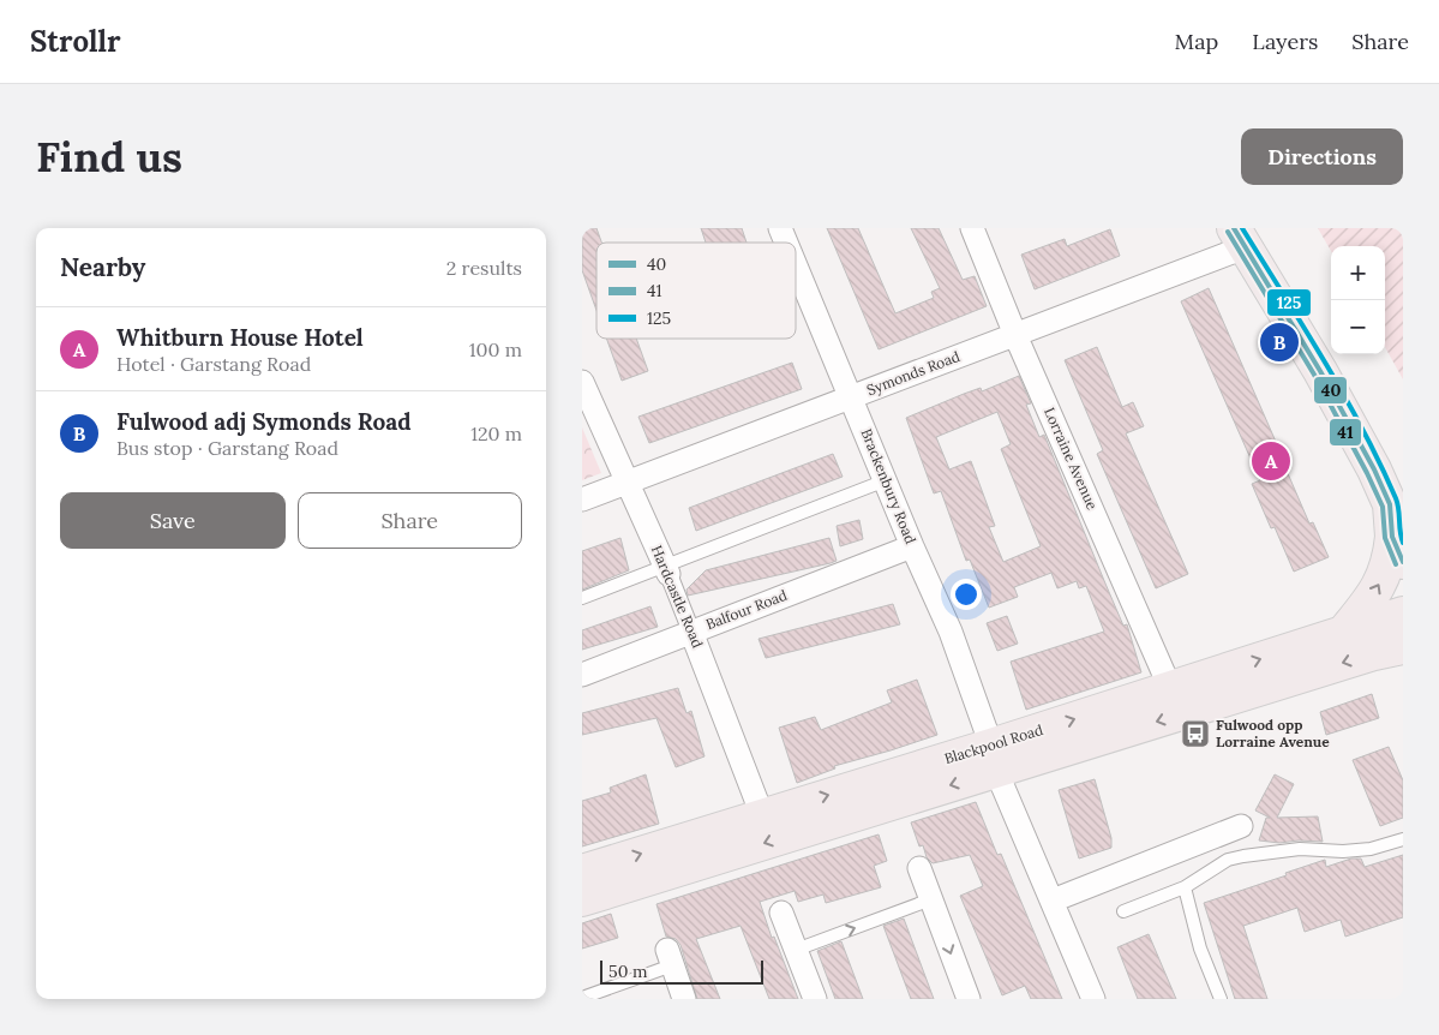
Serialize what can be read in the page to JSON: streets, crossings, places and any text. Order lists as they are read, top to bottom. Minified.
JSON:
{"streets":{"highway":["Blackpool Road"],"street":["Symonds Road","Lorraine Avenue","Brackenbury Road","Hardcastle Road","Balfour Road"]},"crossings":[["Symonds Road","Lorraine Avenue"],["Symonds Road","Brackenbury Road"],["Symonds Road","Hardcastle Road"],["Lorraine Avenue","Blackpool Road"],["Brackenbury Road","Balfour Road"],["Brackenbury Road","Blackpool Road"],["Hardcastle Road","Balfour Road"],["Hardcastle Road","Blackpool Road"]],"places":{"bus stop":["Fulwood opp Lorraine Avenue"]},"lines":["transit line 40","transit line 125","transit line 41"],"legend":["40","41","125"],"scale_bar":"50 m","page":{"header":"Strollr","nav":["Map","Layers","Share"],"buttons":["Directions",["Save","Share"]],"title":"Find us","heading":["Nearby","2 results"],"map_buttons":["+","−"],"list":[{"mark":"A","name":"Whitburn House Hotel","note":"Hotel · Garstang Road","value":"100 m"},{"mark":"B","name":"Fulwood adj Symonds Road","note":"Bus stop · Garstang Road","value":"120 m"}],"pins":["B","A"],"scale":"50 m"}}
